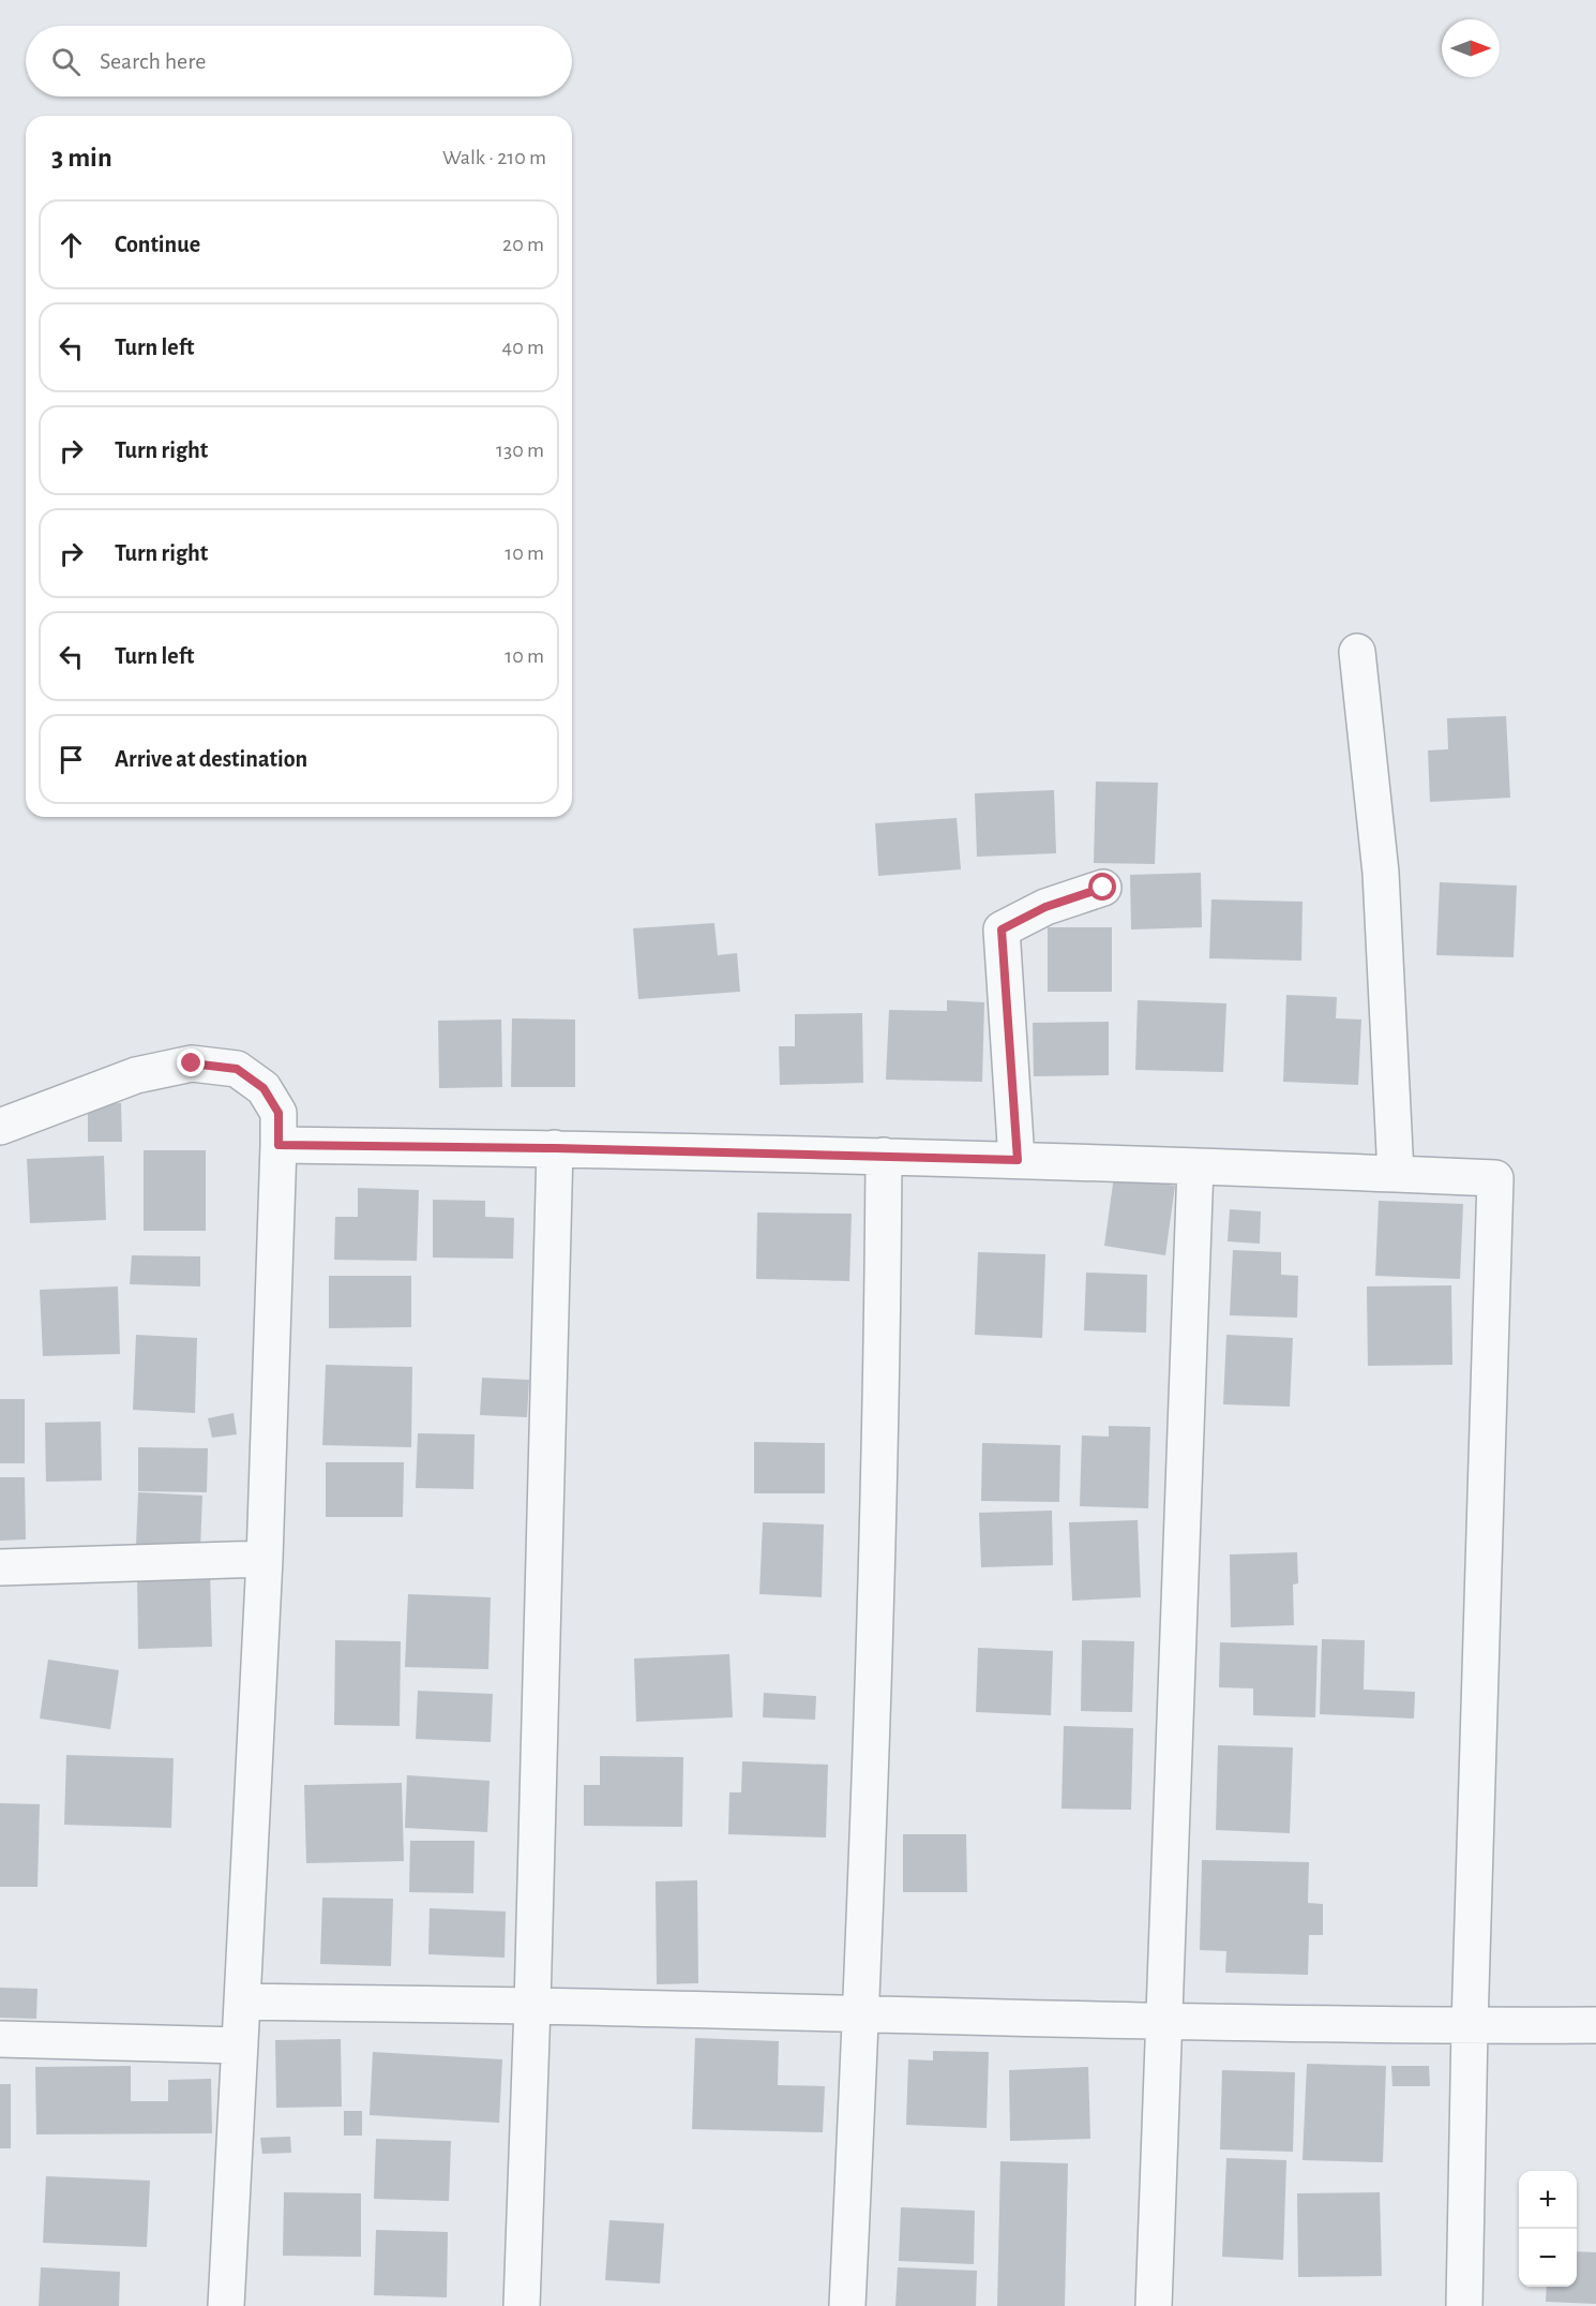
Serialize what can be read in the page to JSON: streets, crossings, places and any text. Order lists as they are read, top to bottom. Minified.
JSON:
{"north":"right","page":{"search":"Search here","heading":["3 min","Walk · 210 m"],"list":[["Continue","20 m"],["Turn left","40 m"],["Turn right","130 m"],["Turn right","10 m"],["Turn left","10 m"],"Arrive at destination"],"map_buttons":["+","−"]}}
